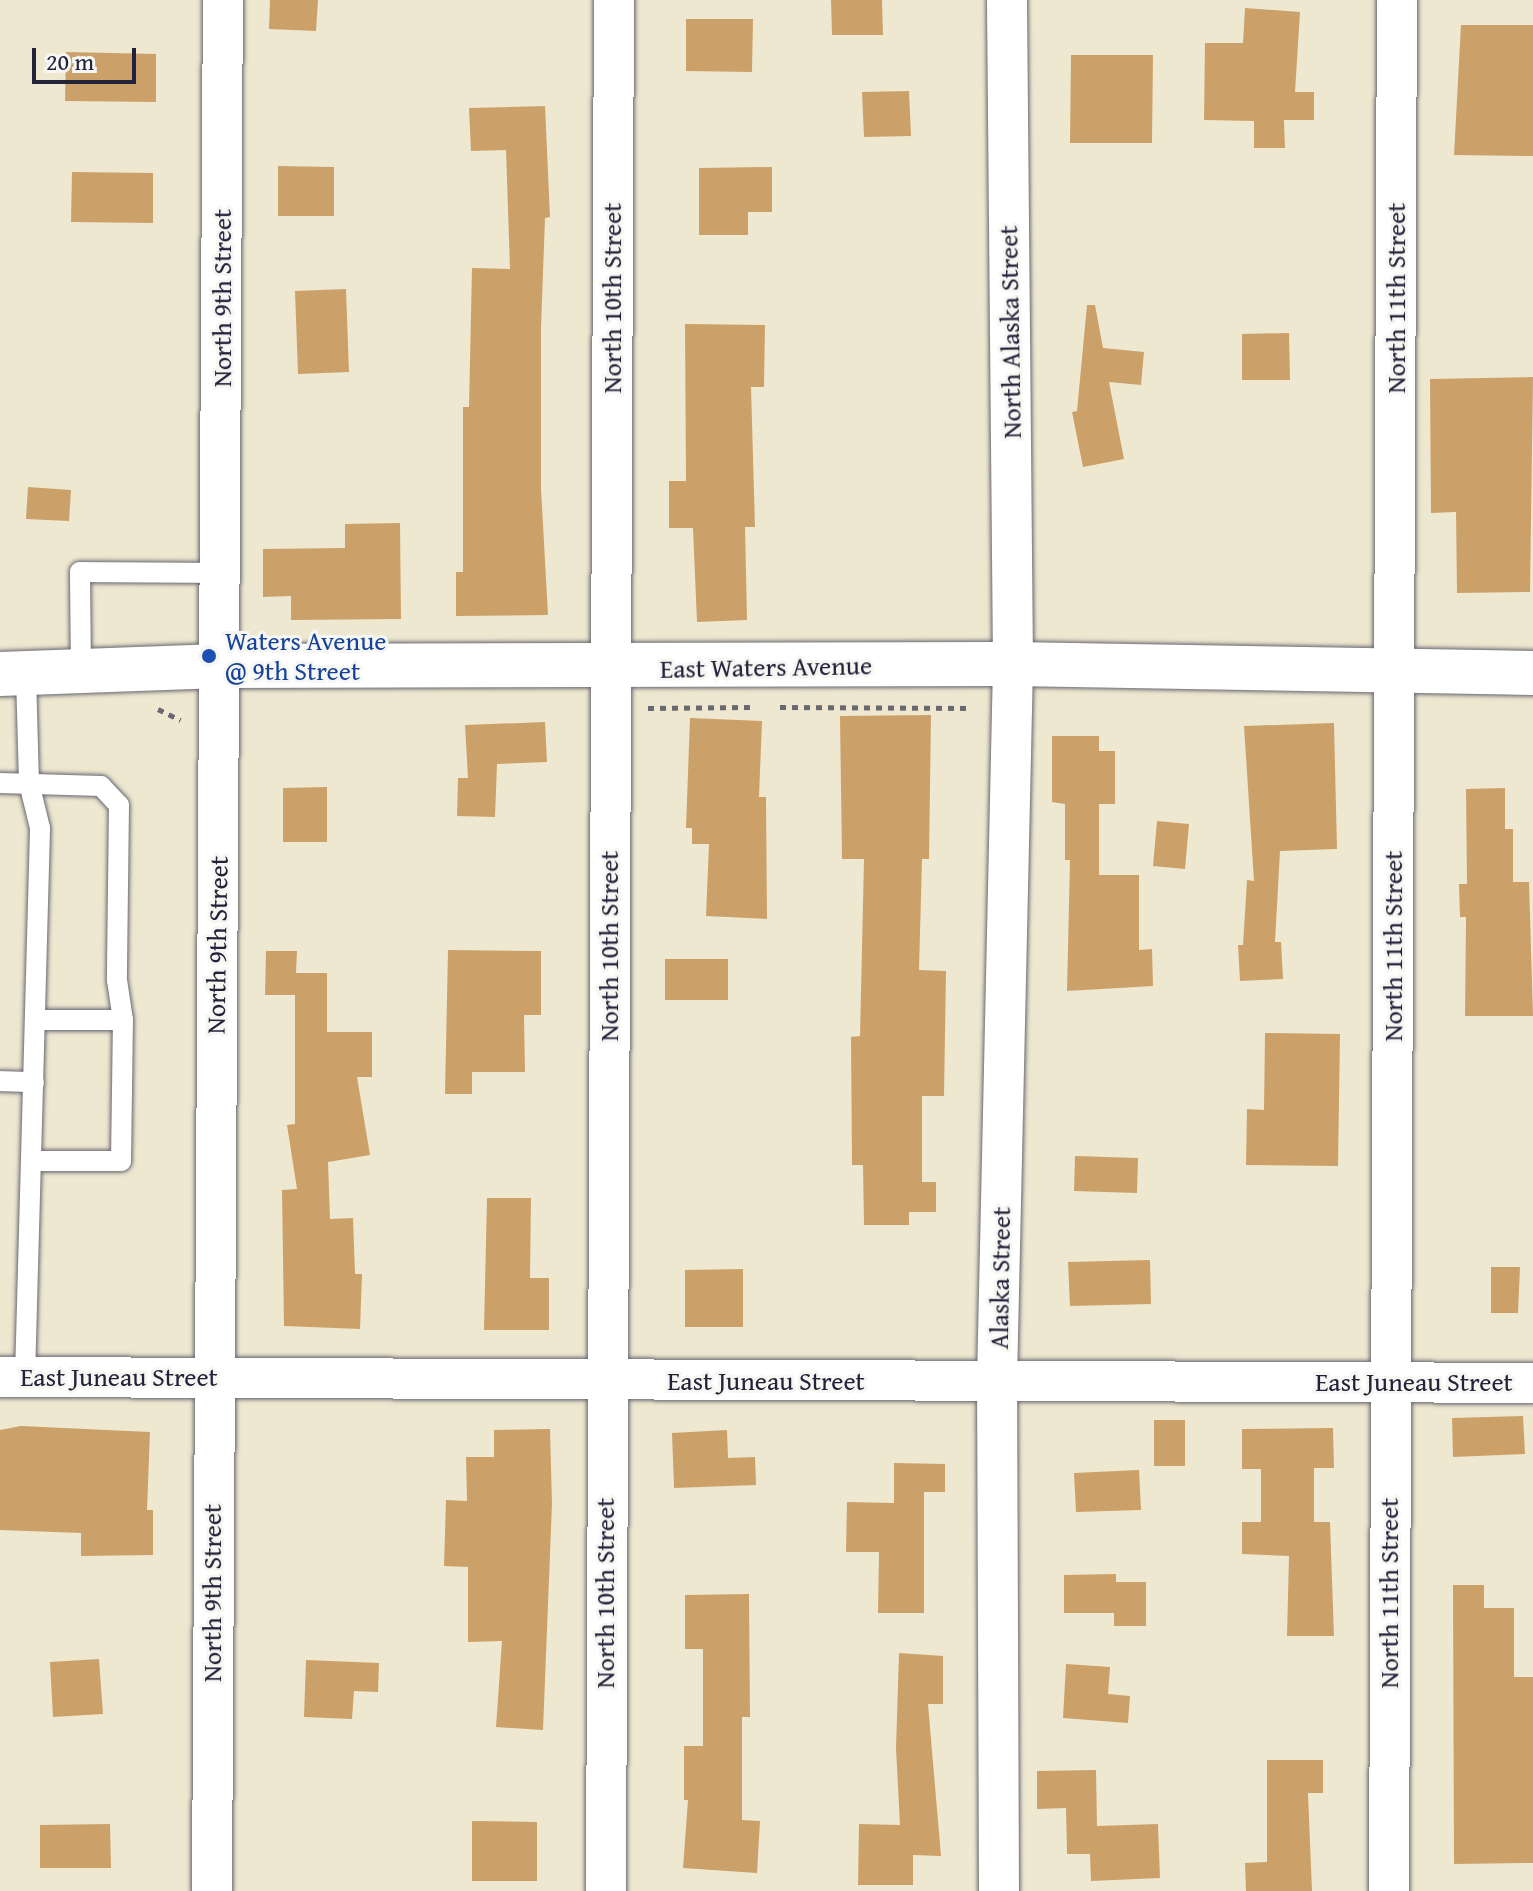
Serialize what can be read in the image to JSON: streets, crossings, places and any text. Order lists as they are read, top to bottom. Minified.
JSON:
{"streets":{"street":["North 9th Street","North 10th Street","North 11th Street","North Alaska Street","East Waters Avenue","Alaska Street","East Juneau Street"]},"crossings":[["North 9th Street","East Waters Avenue"],["North 9th Street","East Juneau Street"],["North 10th Street","East Waters Avenue"],["North 10th Street","East Juneau Street"],["North 11th Street","East Waters Avenue"],["North 11th Street","East Juneau Street"],["North Alaska Street","East Waters Avenue"],["North Alaska Street","Alaska Street"],["East Waters Avenue","Alaska Street"],["Alaska Street","East Juneau Street"]],"places":["Waters Avenue @ 9th Street"],"scale_bar":"20 m"}
